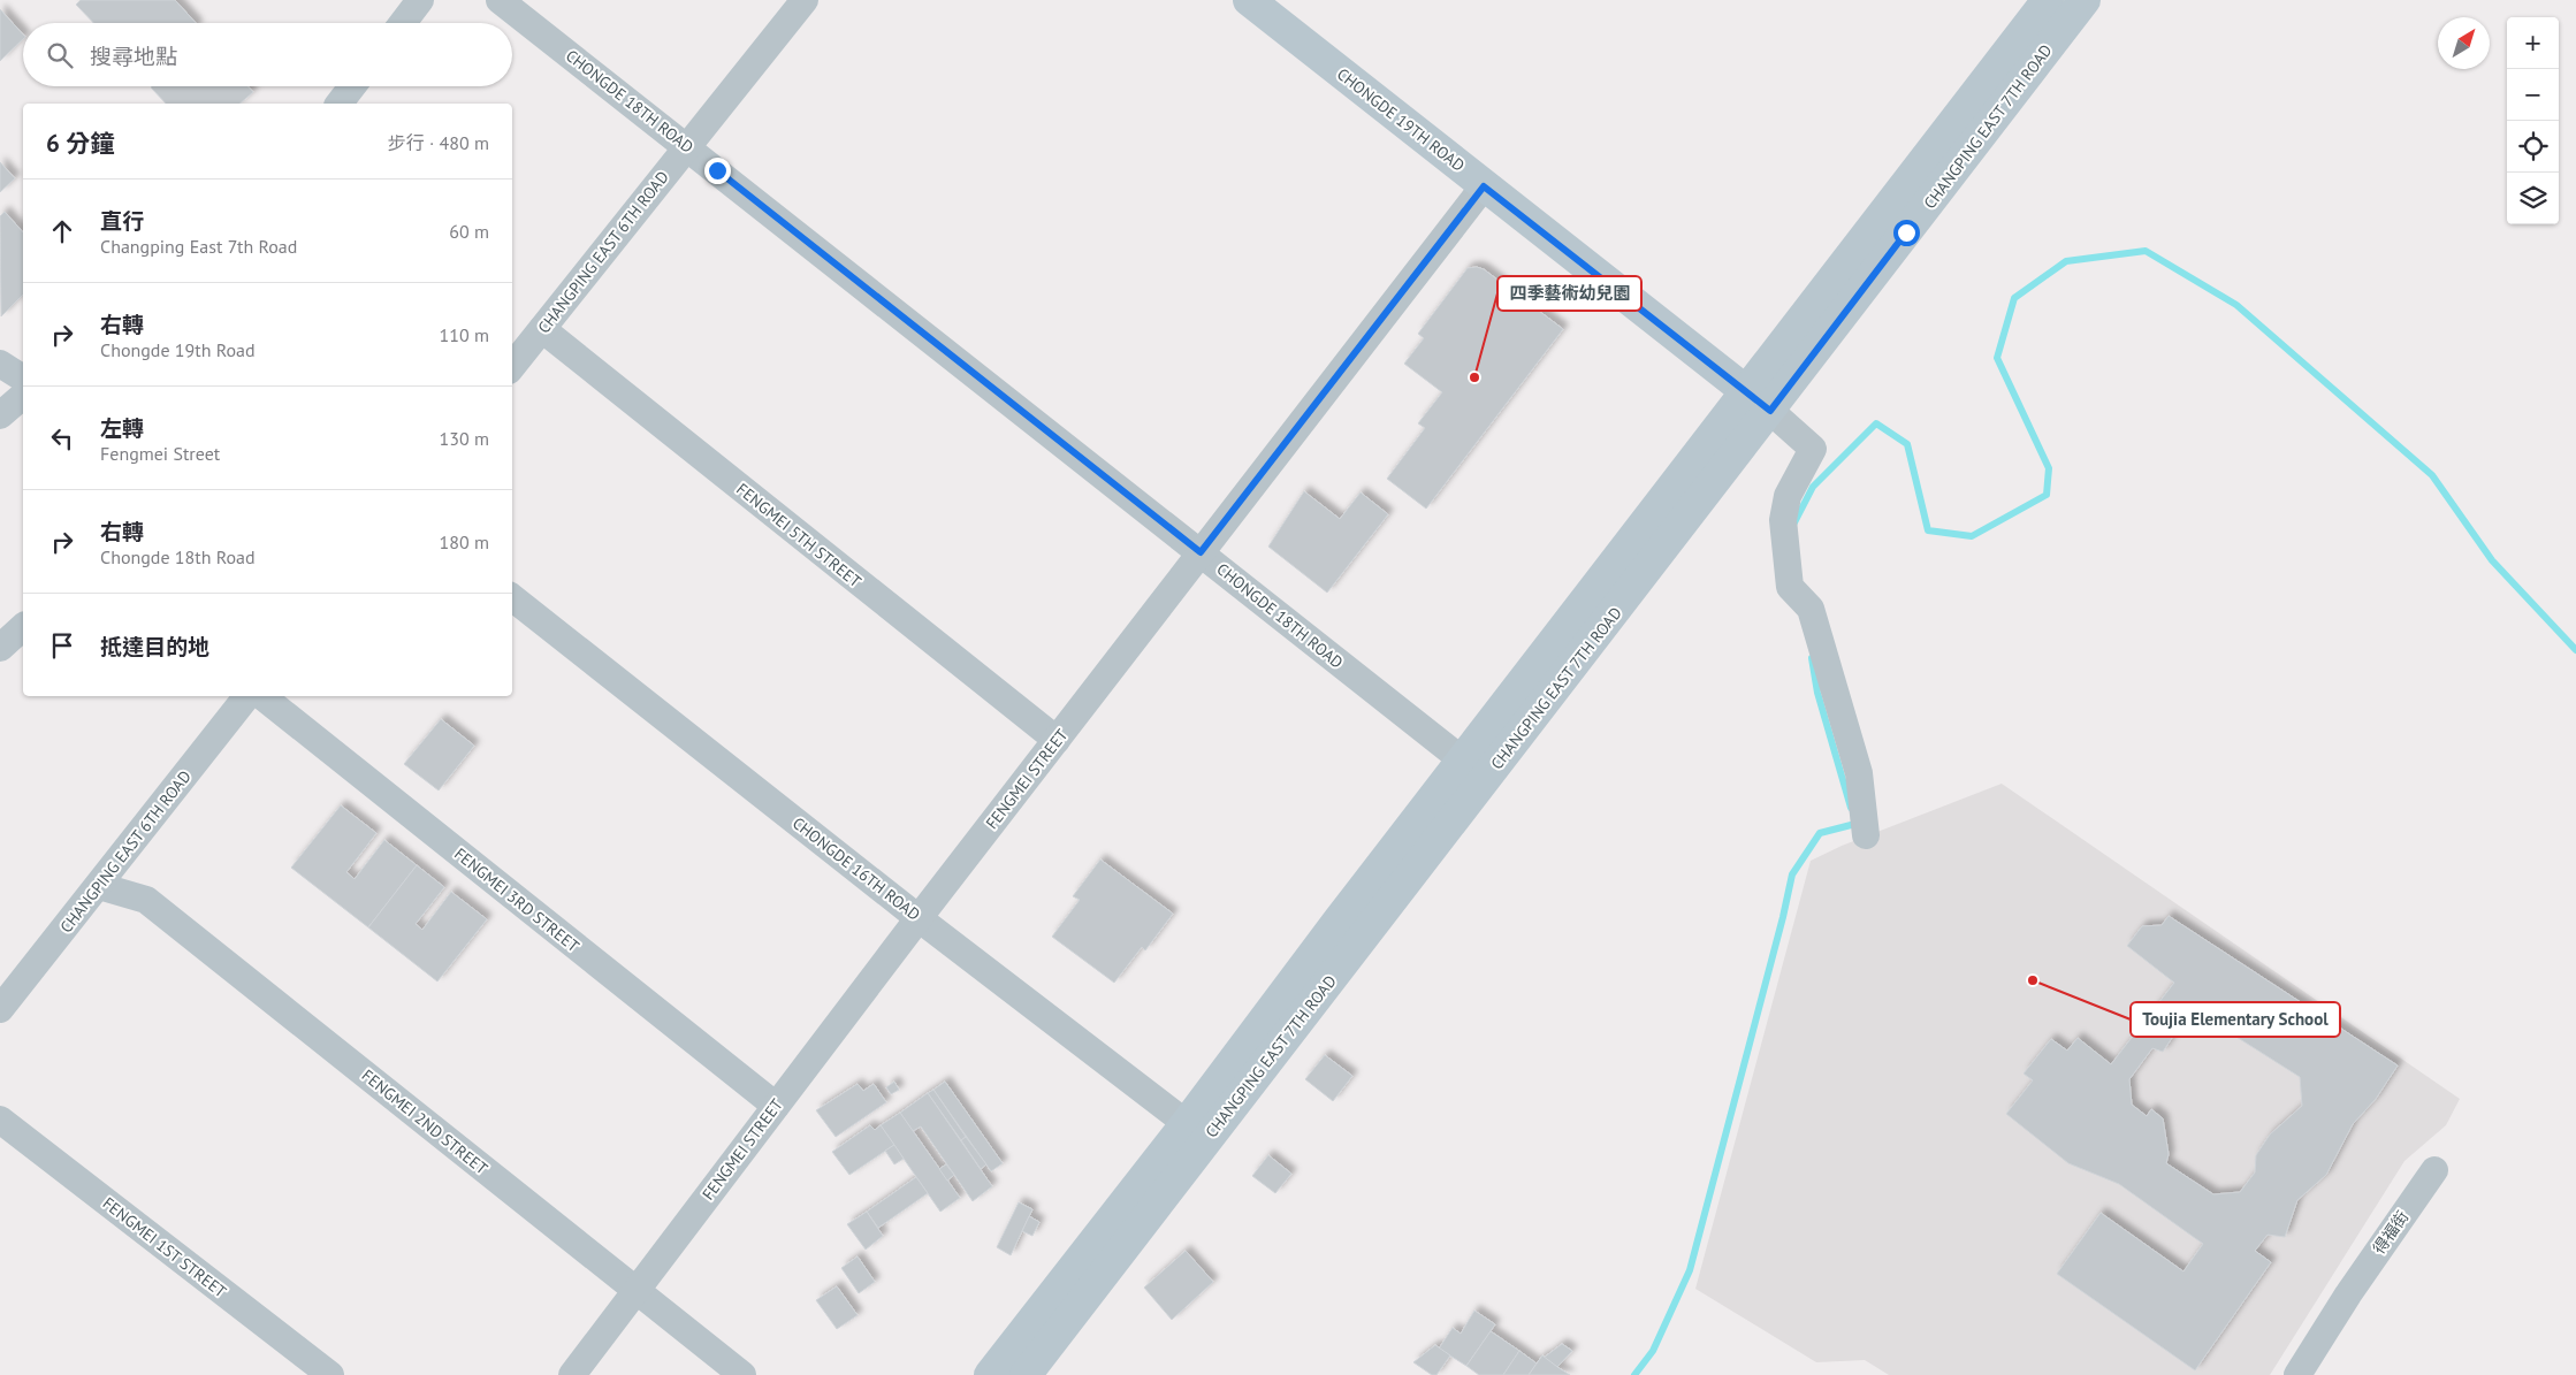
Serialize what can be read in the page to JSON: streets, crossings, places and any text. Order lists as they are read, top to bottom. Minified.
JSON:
{"streets":{"street":["CHONGDE 18TH ROAD","CHONGDE 19TH ROAD","CHANGPING EAST 7TH ROAD","CHANGPING EAST 6TH ROAD","FENGMEI 5TH STREET","FENGMEI STREET","CHONGDE 16TH ROAD","FENGMEI 3RD STREET","FENGMEI 2ND STREET","FENGMEI 1ST STREET"]},"crossings":[["CHONGDE 18TH ROAD","CHANGPING EAST 7TH ROAD"],["CHONGDE 18TH ROAD","CHANGPING EAST 6TH ROAD"],["CHONGDE 18TH ROAD","FENGMEI STREET"],["CHONGDE 19TH ROAD","CHANGPING EAST 7TH ROAD"],["CHONGDE 19TH ROAD","FENGMEI STREET"],["CHANGPING EAST 7TH ROAD","CHONGDE 16TH ROAD"],["CHANGPING EAST 6TH ROAD","FENGMEI 5TH STREET"],["CHANGPING EAST 6TH ROAD","FENGMEI 2ND STREET"],["FENGMEI 5TH STREET","FENGMEI STREET"],["FENGMEI STREET","CHONGDE 16TH ROAD"],["FENGMEI STREET","FENGMEI 3RD STREET"],["FENGMEI STREET","FENGMEI 2ND STREET"]],"places":["四季藝術幼兒園","Toujia Elementary School"],"north":"top right","page":{"map_buttons":["+","−"],"search":"搜尋地點","heading":["6 分鐘","步行 · 480 m"],"list":[["直行","Changping East 7th Road","60 m"],["右轉","Chongde 19th Road","110 m"],["左轉","Fengmei Street","130 m"],["右轉","Chongde 18th Road","180 m"],"抵達目的地"]}}
